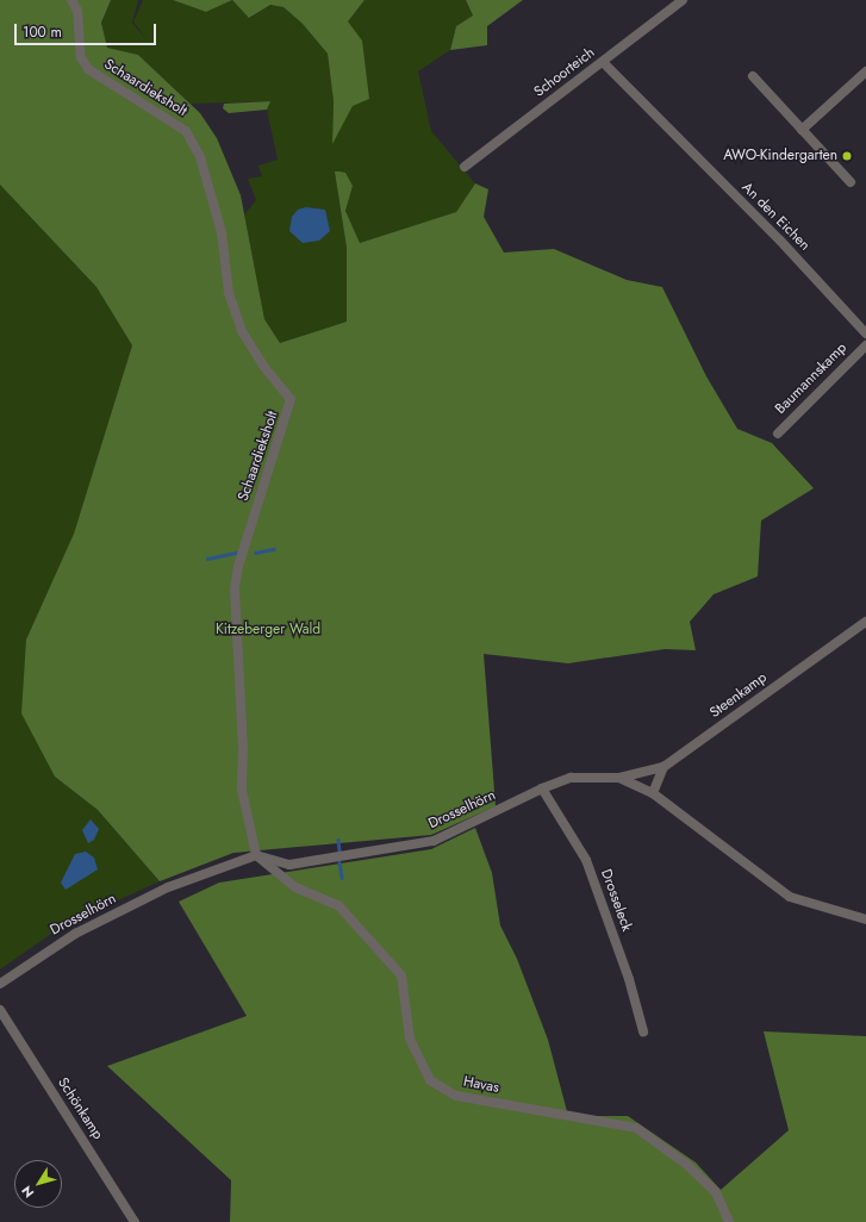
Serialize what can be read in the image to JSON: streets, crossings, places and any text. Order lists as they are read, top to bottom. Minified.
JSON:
{"streets":{"street":["Schoorteich","Schaardieksholt","An den Eichen","Baumannskamp","Steenkamp","Drosselhörn","Drosseleck","Havas","Schönkamp"]},"crossings":[["Schoorteich","An den Eichen"],["Schaardieksholt","Drosselhörn"],["Schaardieksholt","Havas"],["Steenkamp","Drosselhörn"],["Drosselhörn","Drosseleck"],["Drosselhörn","Havas"]],"parks":["Kitzeberger Wald"],"places":["AWO-Kindergarten"],"scale_bar":"100 m","north":"bottom left"}
